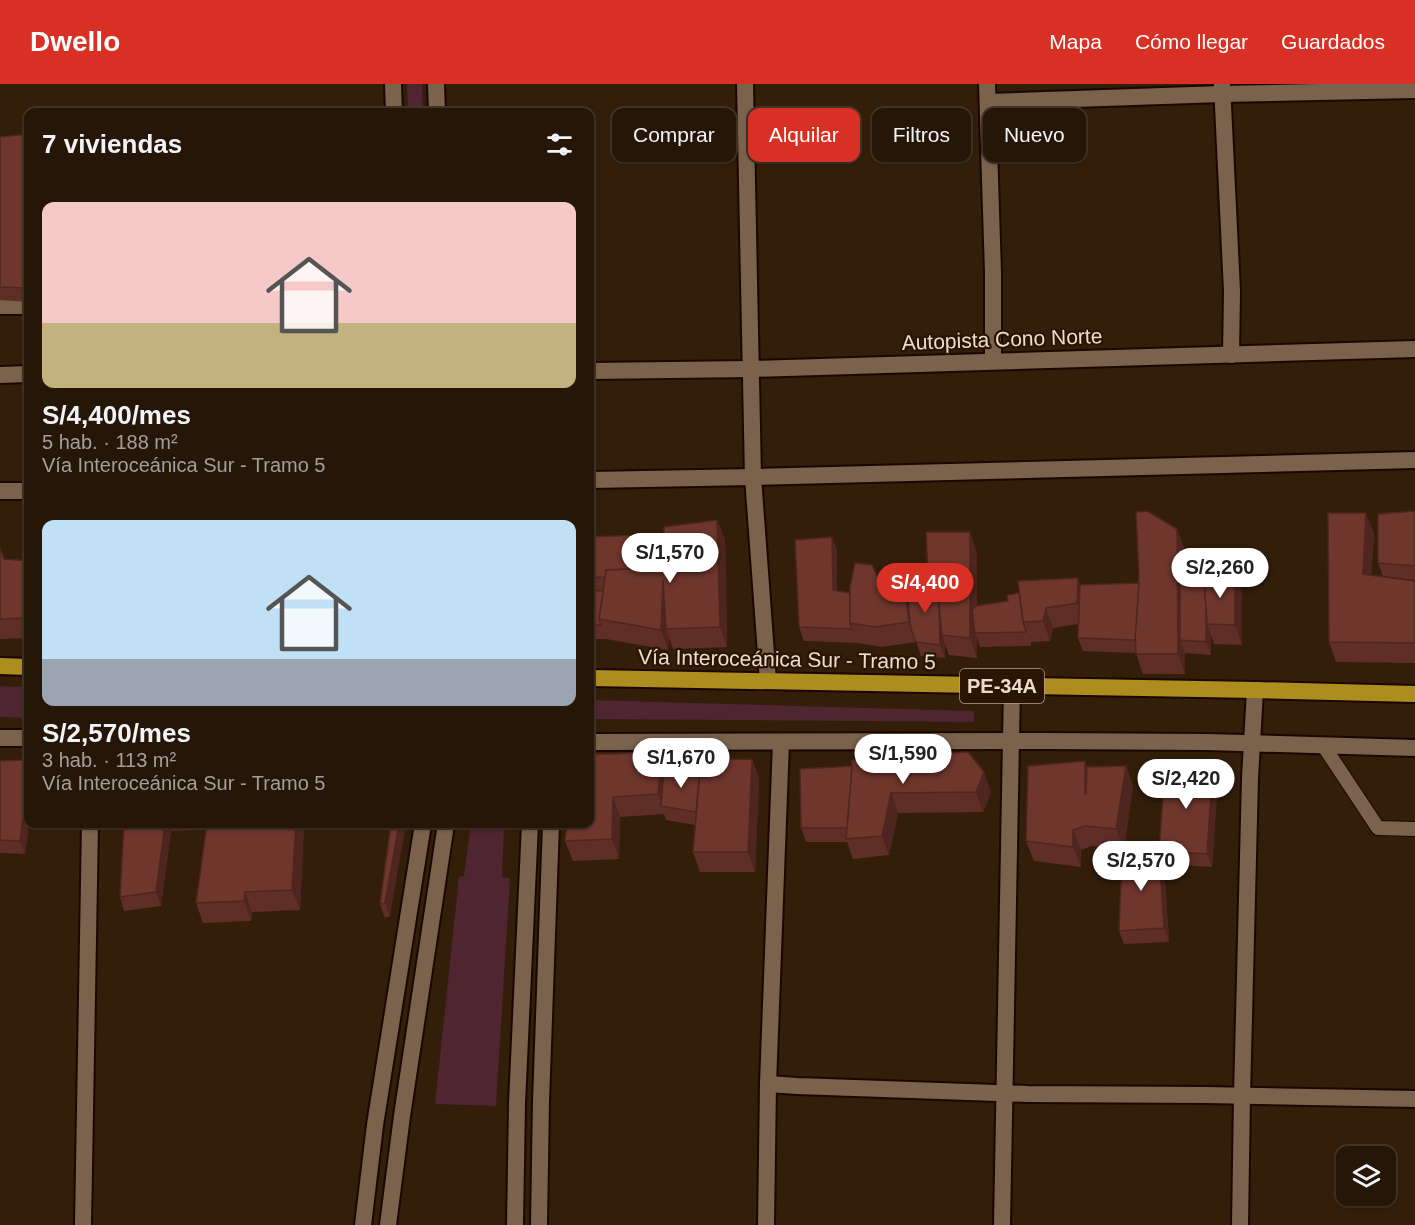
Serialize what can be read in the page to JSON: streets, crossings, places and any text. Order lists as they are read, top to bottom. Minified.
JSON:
{"streets":{"highway":["Vía Interoceánica Sur - Tramo 5","PE-34A"],"street":["Autopista Cono Norte"]},"page":{"header":"Dwello","nav":["Mapa","Cómo llegar","Guardados"],"chip":["Comprar","Alquilar","Filtros","Nuevo"],"heading":"7 viviendas","list":[{"name":"S/4,400/mes","note":"5 hab. · 188 m² · Vía Interoceánica Sur - Tramo 5"},{"name":"S/2,570/mes","note":"3 hab. · 113 m² · Vía Interoceánica Sur - Tramo 5"}],"price":["S/1,570","S/2,260","S/4,400","S/1,590","S/1,670","S/2,420","S/2,570"]}}
